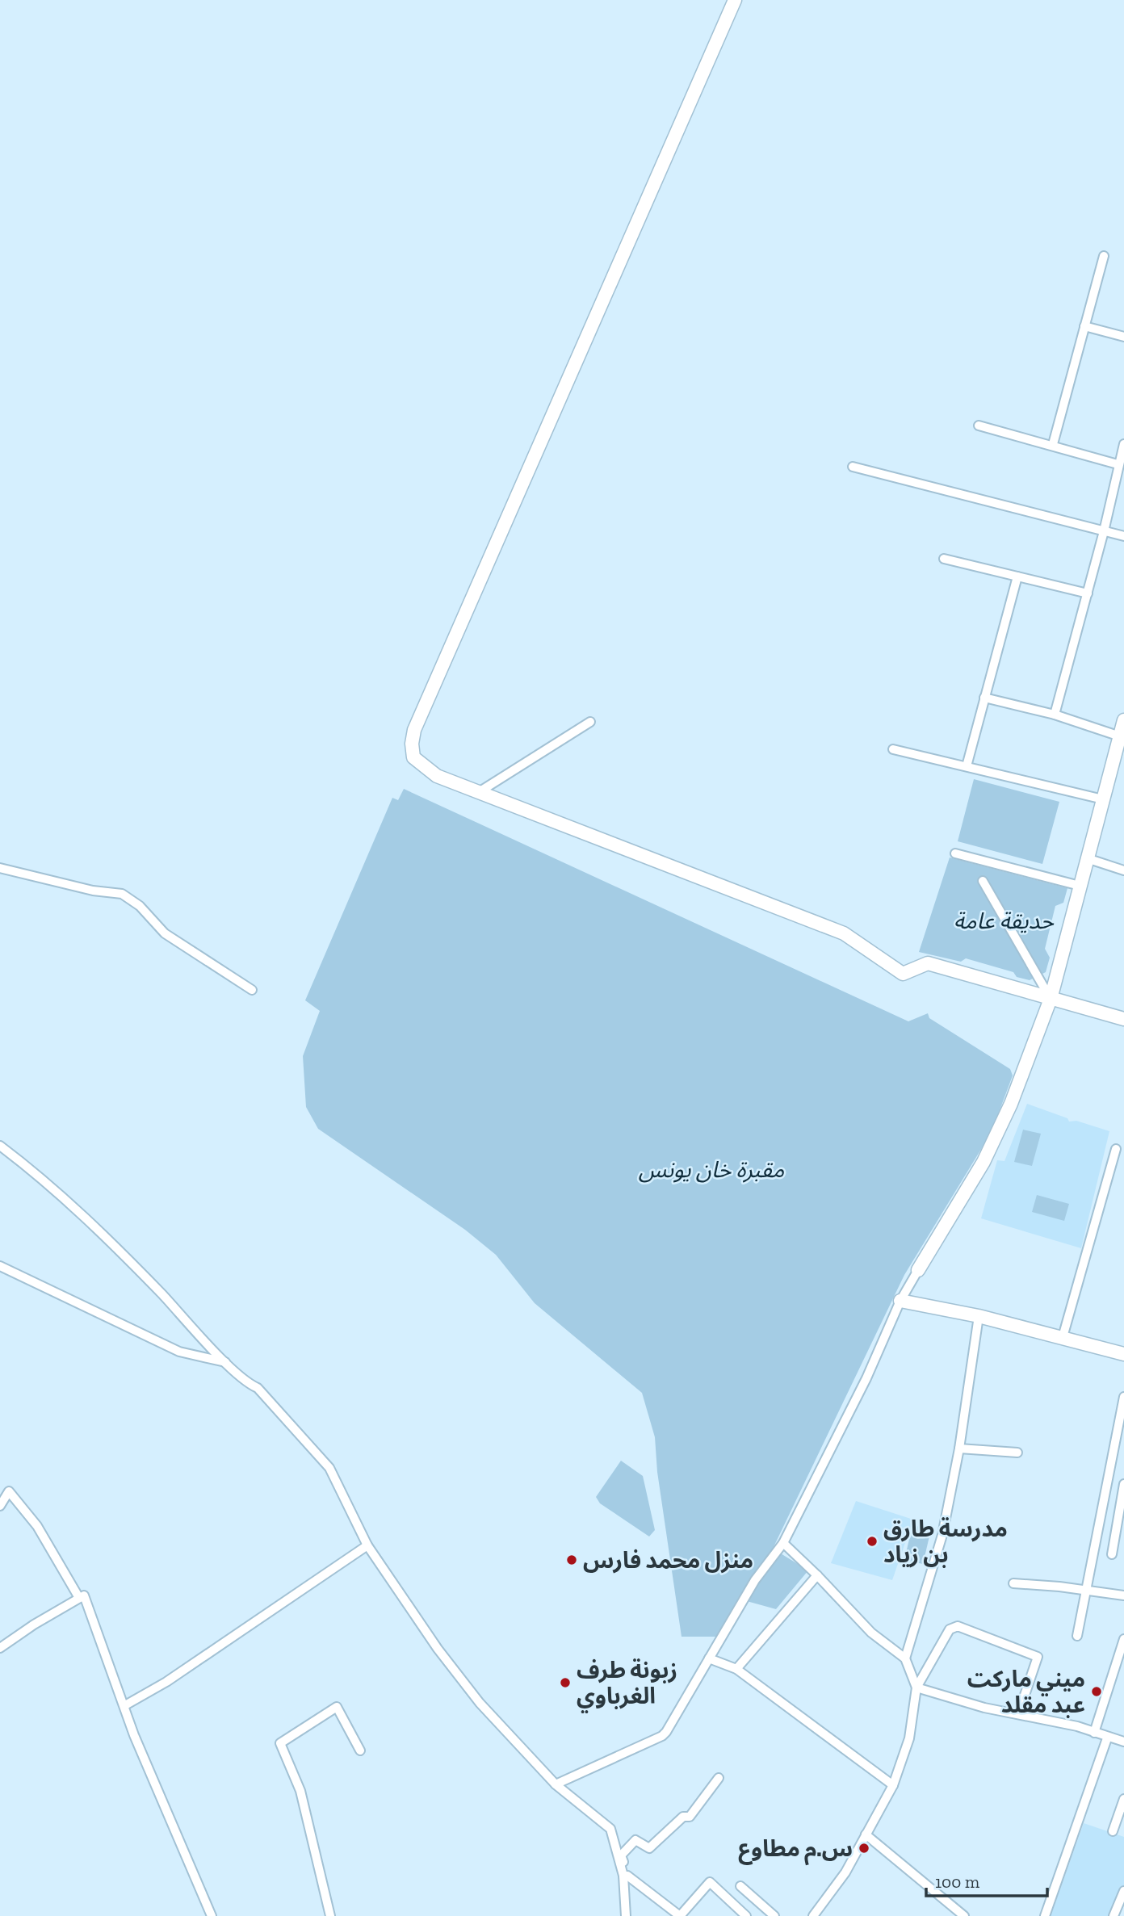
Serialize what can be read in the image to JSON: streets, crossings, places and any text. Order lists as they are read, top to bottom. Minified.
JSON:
{"parks":["حديقة عامة","مقبرة خان يونس"],"places":["مدرسة طارق بن زياد","منزل محمد فارس","زبونة طرف الغرباوي","ميني ماركت عبد مقلد","س.م مطاوع"],"scale_bar":"100 m"}
